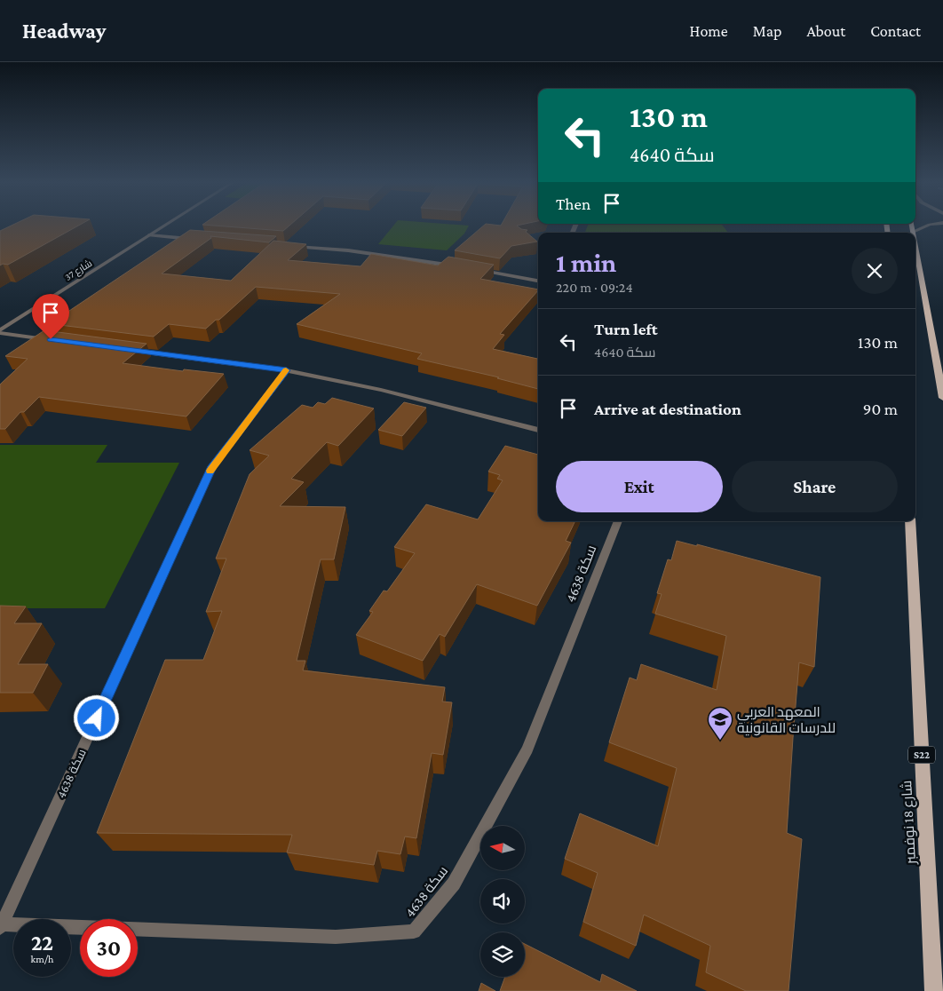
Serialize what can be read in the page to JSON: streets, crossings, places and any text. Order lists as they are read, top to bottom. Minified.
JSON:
{"streets":{"main road":["S22","شارع 18 نوفمبر"],"street":["شارع 37","سكة 4638"]},"places":{"school or university":["المعهد العربي للدرسات القانونية"]},"north":"left","page":{"header":"Headway","nav":["Home","Map","About","Contact"],"turn":["130 m","سكة 4640"],"then":"Then","heading":["1 min","220 m · 09:24"],"list":[{"name":"Turn left","note":"سكة 4640","value":"130 m"},{"name":"Arrive at destination","value":"90 m"}],"buttons":["Exit","Share"],"speed":"22 km/h","limit":"30"}}
